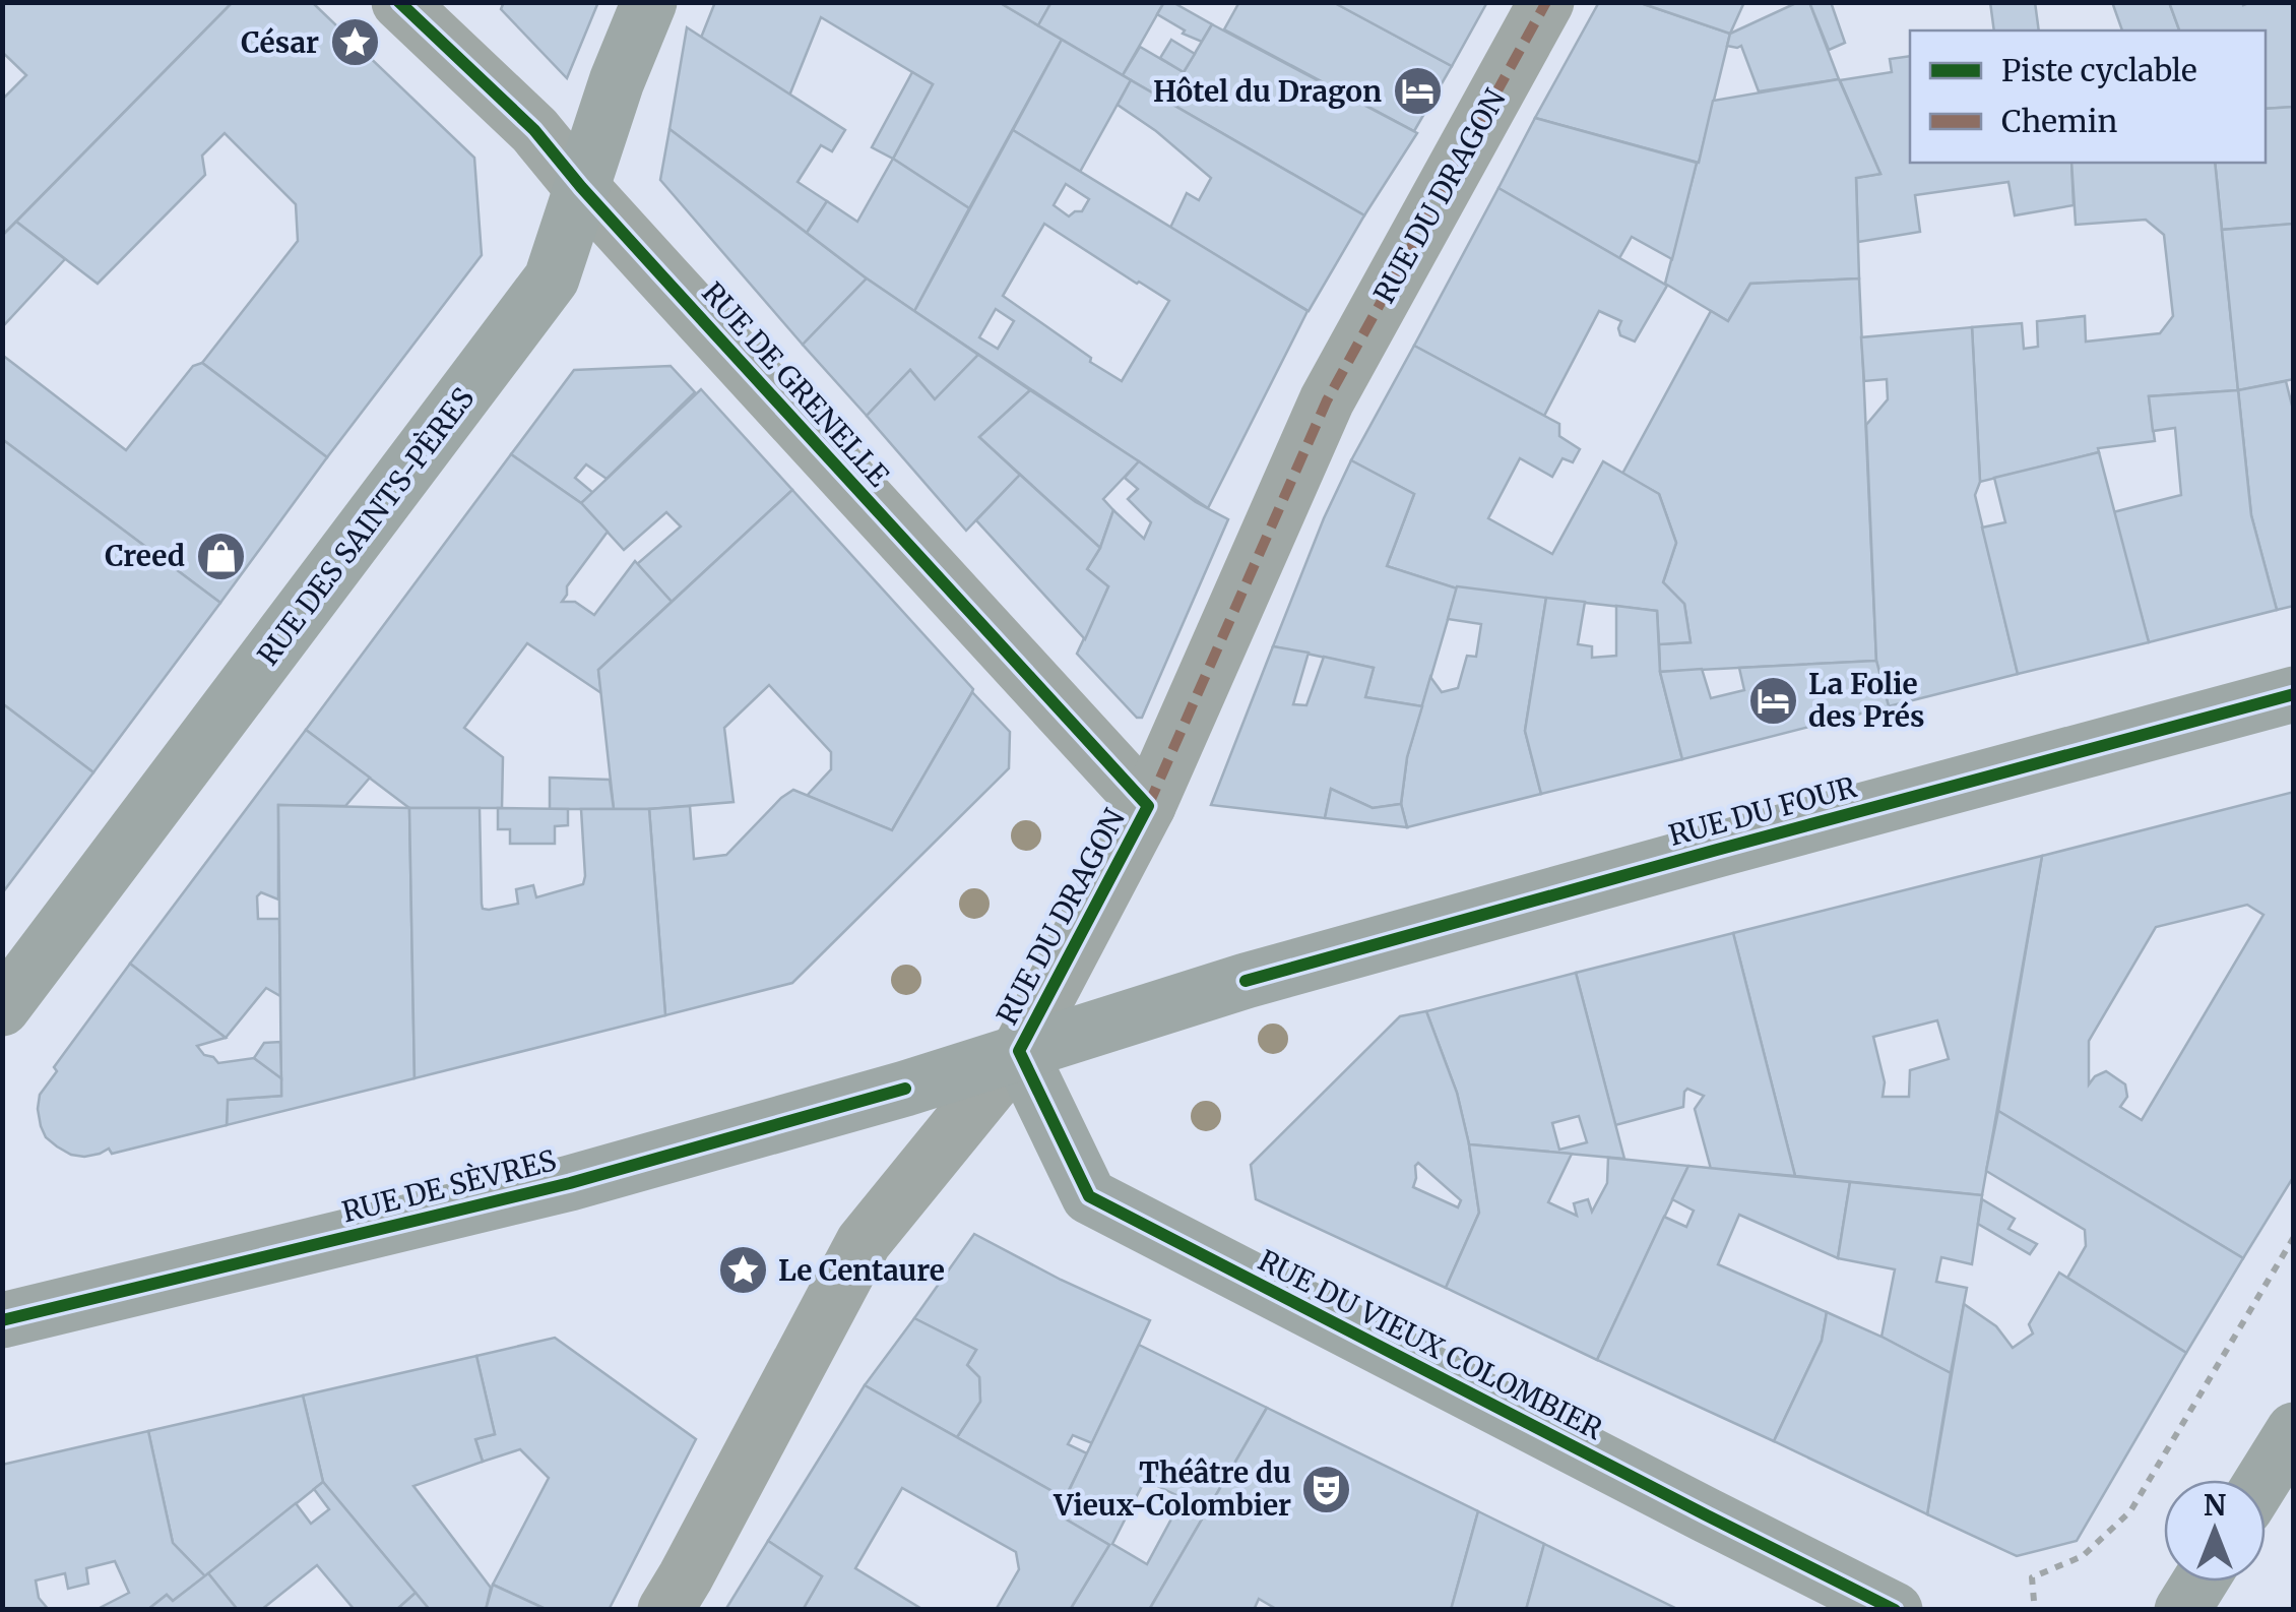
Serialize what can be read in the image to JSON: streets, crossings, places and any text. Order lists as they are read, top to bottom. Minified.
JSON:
{"streets":{"street":["RUE DU DRAGON","RUE DE GRENELLE","RUE DES SAINTS-PÈRES","RUE DU FOUR","RUE DE SÈVRES","RUE DU VIEUX COLOMBIER"]},"crossings":[["RUE DU DRAGON","RUE DE GRENELLE"],["RUE DU DRAGON","RUE DU FOUR"],["RUE DU DRAGON","RUE DE SÈVRES"],["RUE DU DRAGON","RUE DU VIEUX COLOMBIER"],["RUE DE GRENELLE","RUE DES SAINTS-PÈRES"],["RUE DU FOUR","RUE DE SÈVRES"],["RUE DU FOUR","RUE DU VIEUX COLOMBIER"],["RUE DE SÈVRES","RUE DU VIEUX COLOMBIER"]],"places":{"place":["César","Le Centaure"],"hotel":["Hôtel du Dragon","La Folie des Prés"],"shop":["Creed"],"theatre":["Théâtre du Vieux-Colombier"]},"legend":["Piste cyclable","Chemin"],"north":"top"}
